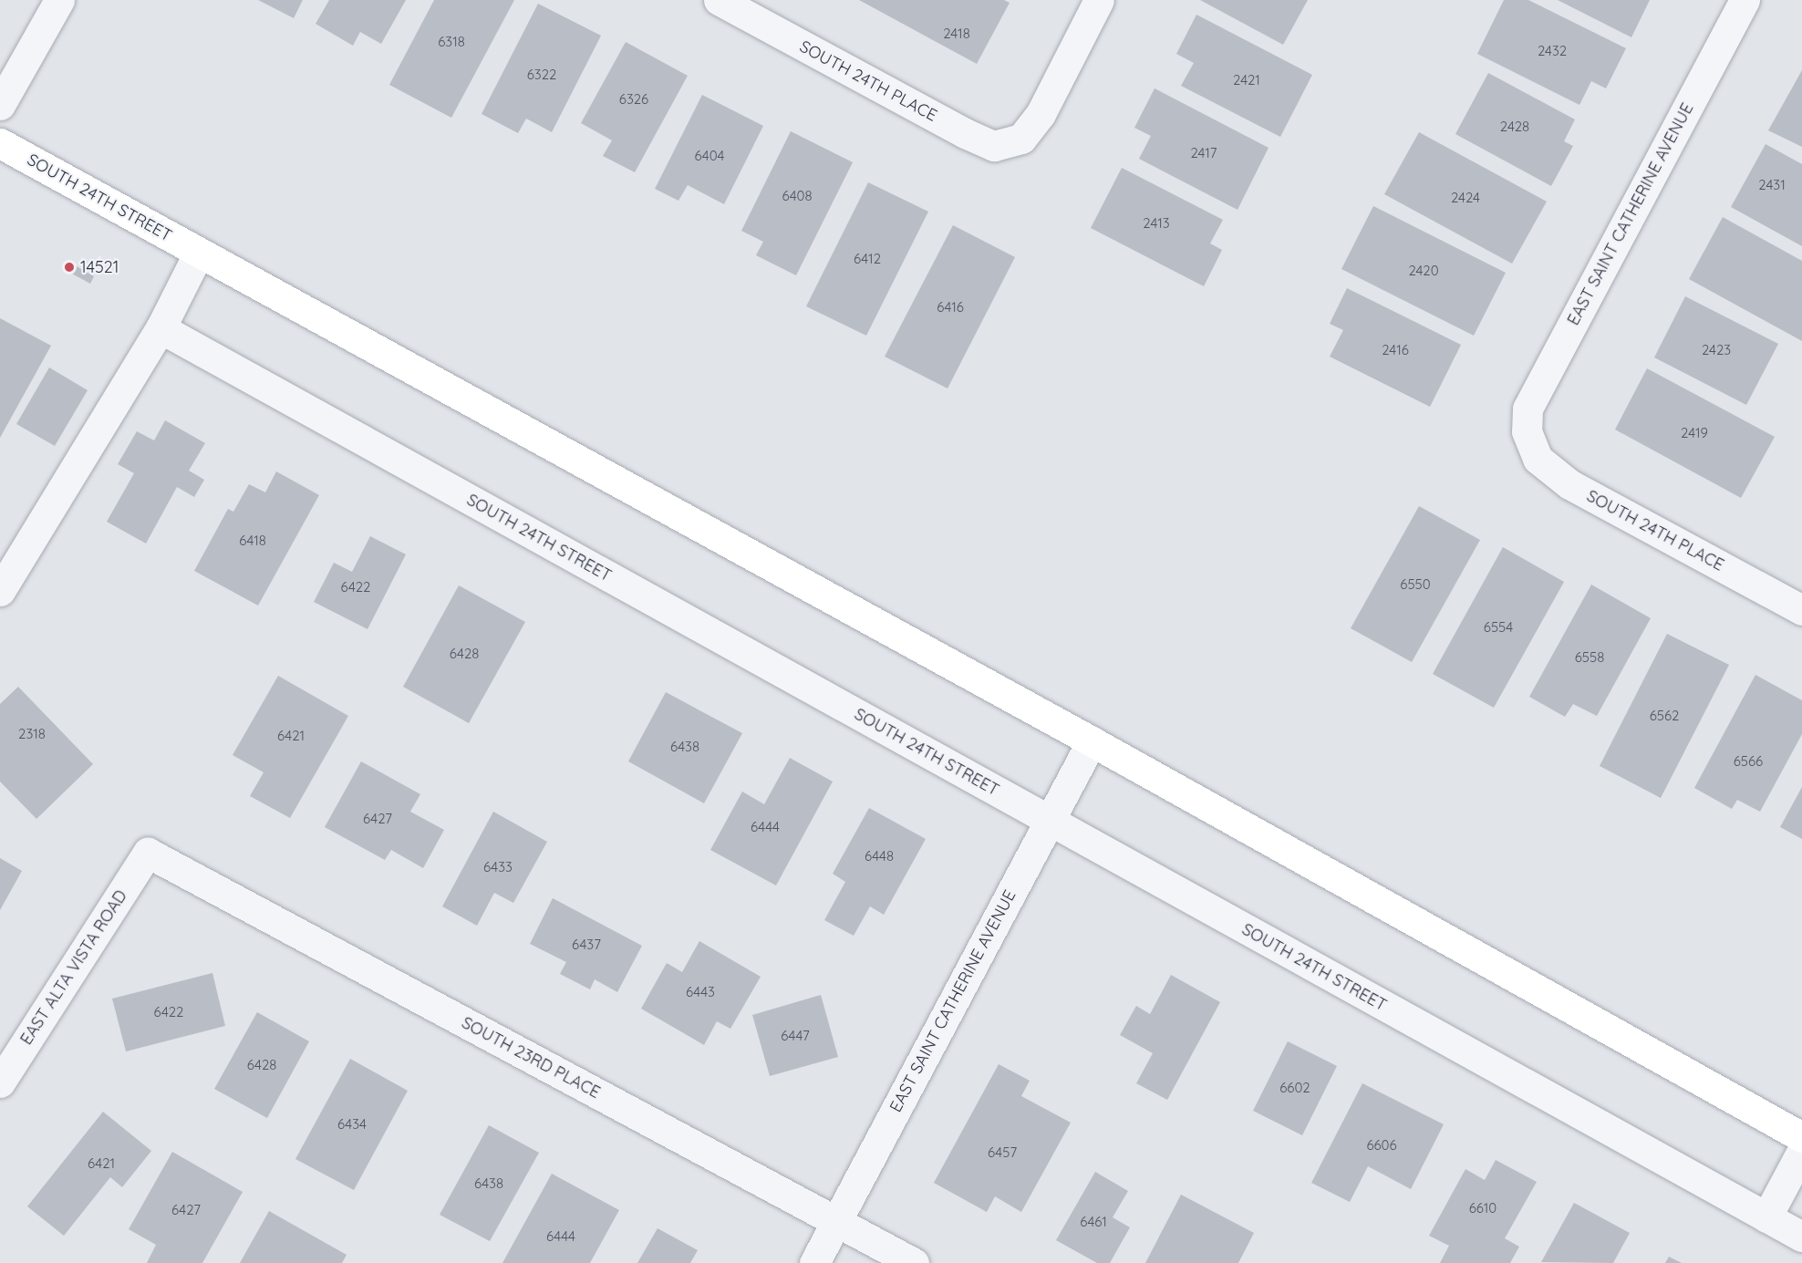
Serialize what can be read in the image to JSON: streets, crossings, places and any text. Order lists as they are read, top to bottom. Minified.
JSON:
{"streets":{"main road":["SOUTH 24TH STREET"],"street":["SOUTH 24TH PLACE","EAST SAINT CATHERINE AVENUE","EAST ALTA VISTA ROAD","SOUTH 23RD PLACE"]},"crossings":[["SOUTH 24TH PLACE","EAST SAINT CATHERINE AVENUE"],["SOUTH 24TH STREET","EAST SAINT CATHERINE AVENUE"],["EAST SAINT CATHERINE AVENUE","SOUTH 23RD PLACE"],["EAST ALTA VISTA ROAD","SOUTH 23RD PLACE"]],"places":["14521"],"house_numbers":["2418","6318","2432","6322","2421","6326","2428","2417","6404","2431","6408","2424","2413","6412","2420","6416","2416","2423","2419","6418","6550","6422","6554","6428","6558","6562","2318","6421","6438","6566","6427","6444","6448","6433","6437","6443","6422","6447","6428","6602","6434","6606","6457","6421","6438","6610","6427","6461","6444"]}
